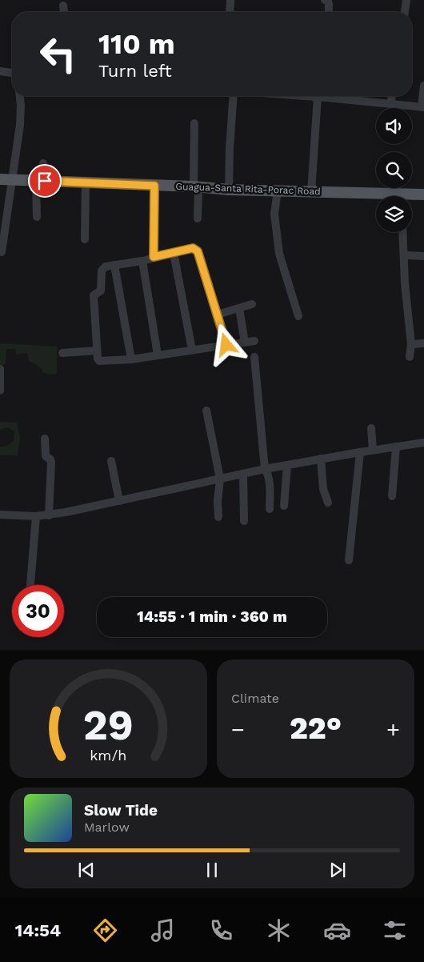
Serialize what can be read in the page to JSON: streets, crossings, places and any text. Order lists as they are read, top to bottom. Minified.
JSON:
{"streets":{"main road":["Guagua-Santa Rita-Porac Road"]},"page":{"turn":["110 m","Turn left"],"limit":"30","trip":"14:55 · 1 min · 360 m","tile":"Climate","heat":["−","22°","+"],"song":["Slow Tide","Marlow"],"tabs":"14:54","gauge":["29","km/h"]}}
